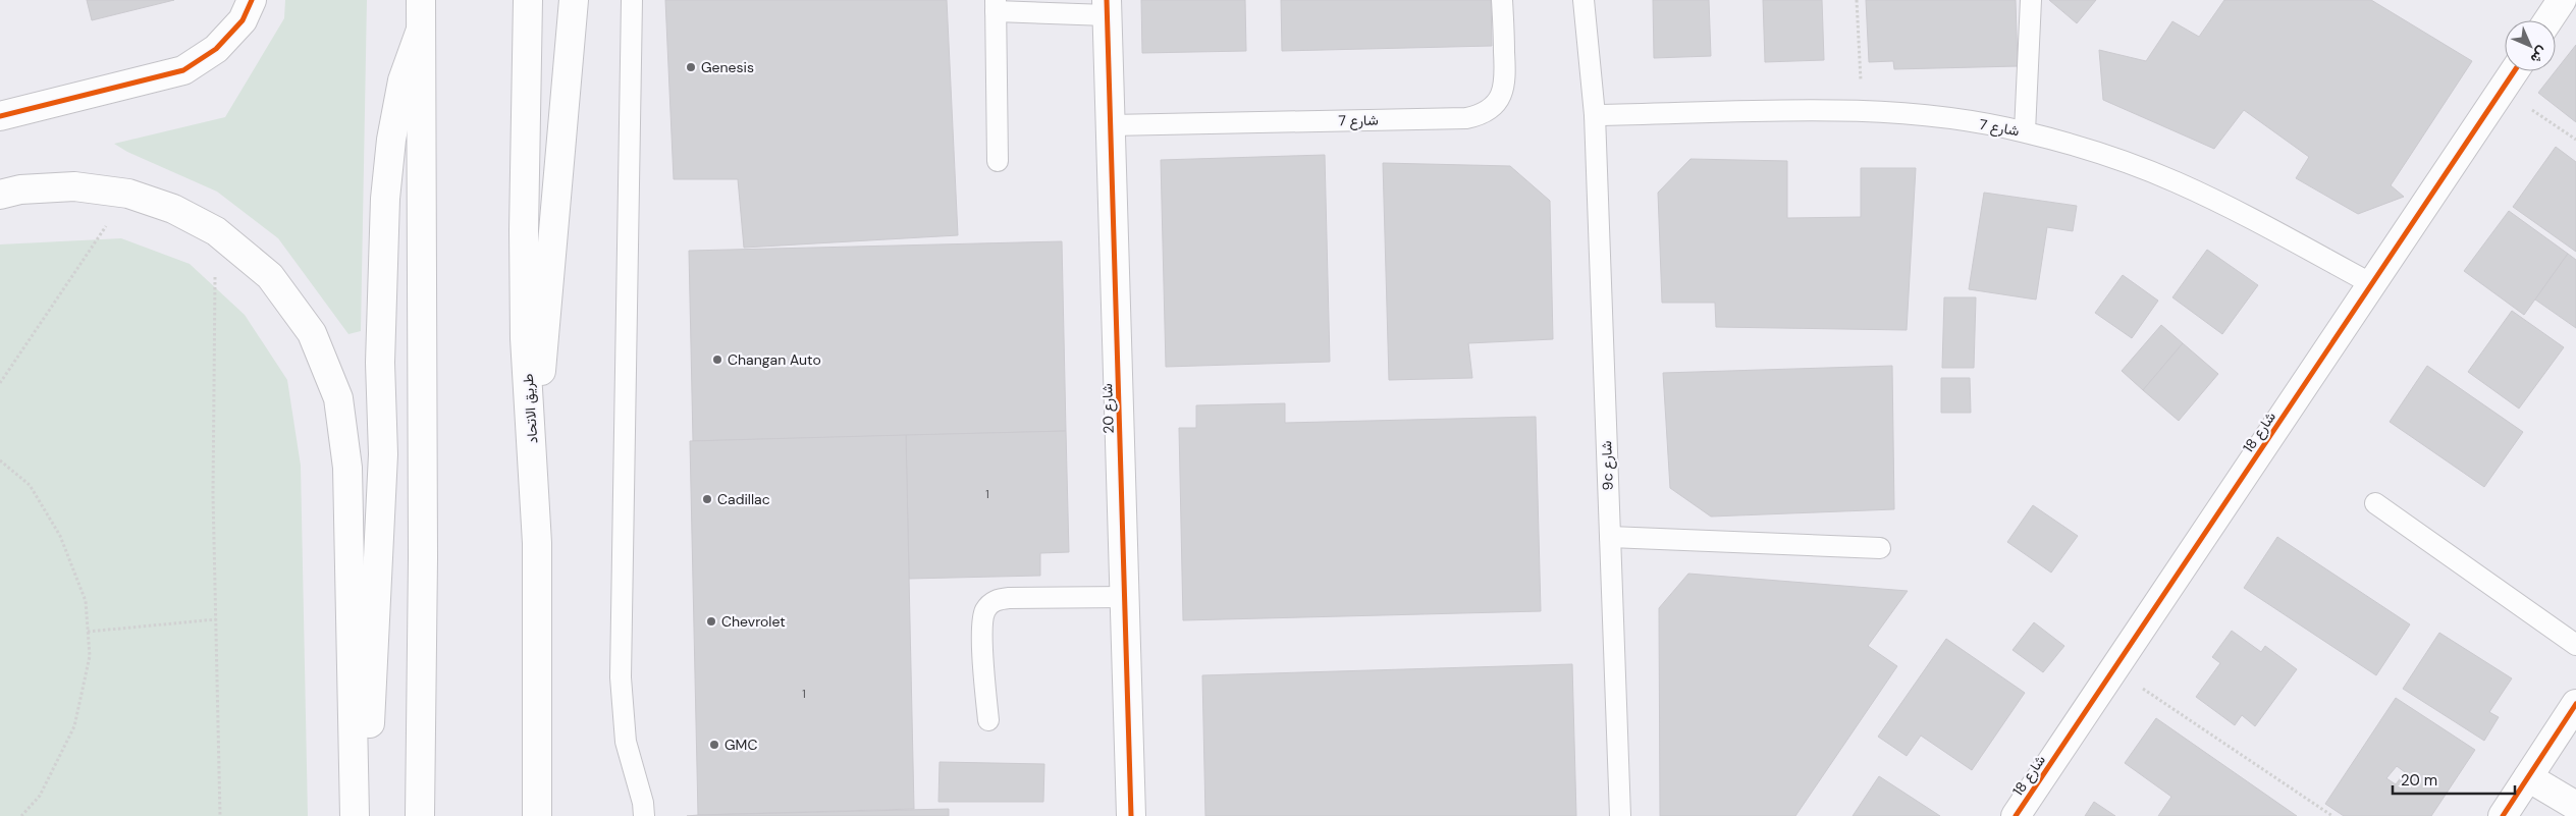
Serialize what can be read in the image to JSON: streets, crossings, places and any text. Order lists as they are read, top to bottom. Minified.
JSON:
{"streets":{"main road":["طريق الاتحاد","شارع 20","شارع 18"],"lane":["شارع 7","9c شارع"]},"crossings":[["شارع 7","شارع 20"],["شارع 7","شارع 18"],["شارع 7","9c شارع"]],"places":["Genesis","Changan Auto","Cadillac","Chevrolet","GMC"],"house_numbers":["1","1"],"scale_bar":"20 m","north":"bottom right"}
